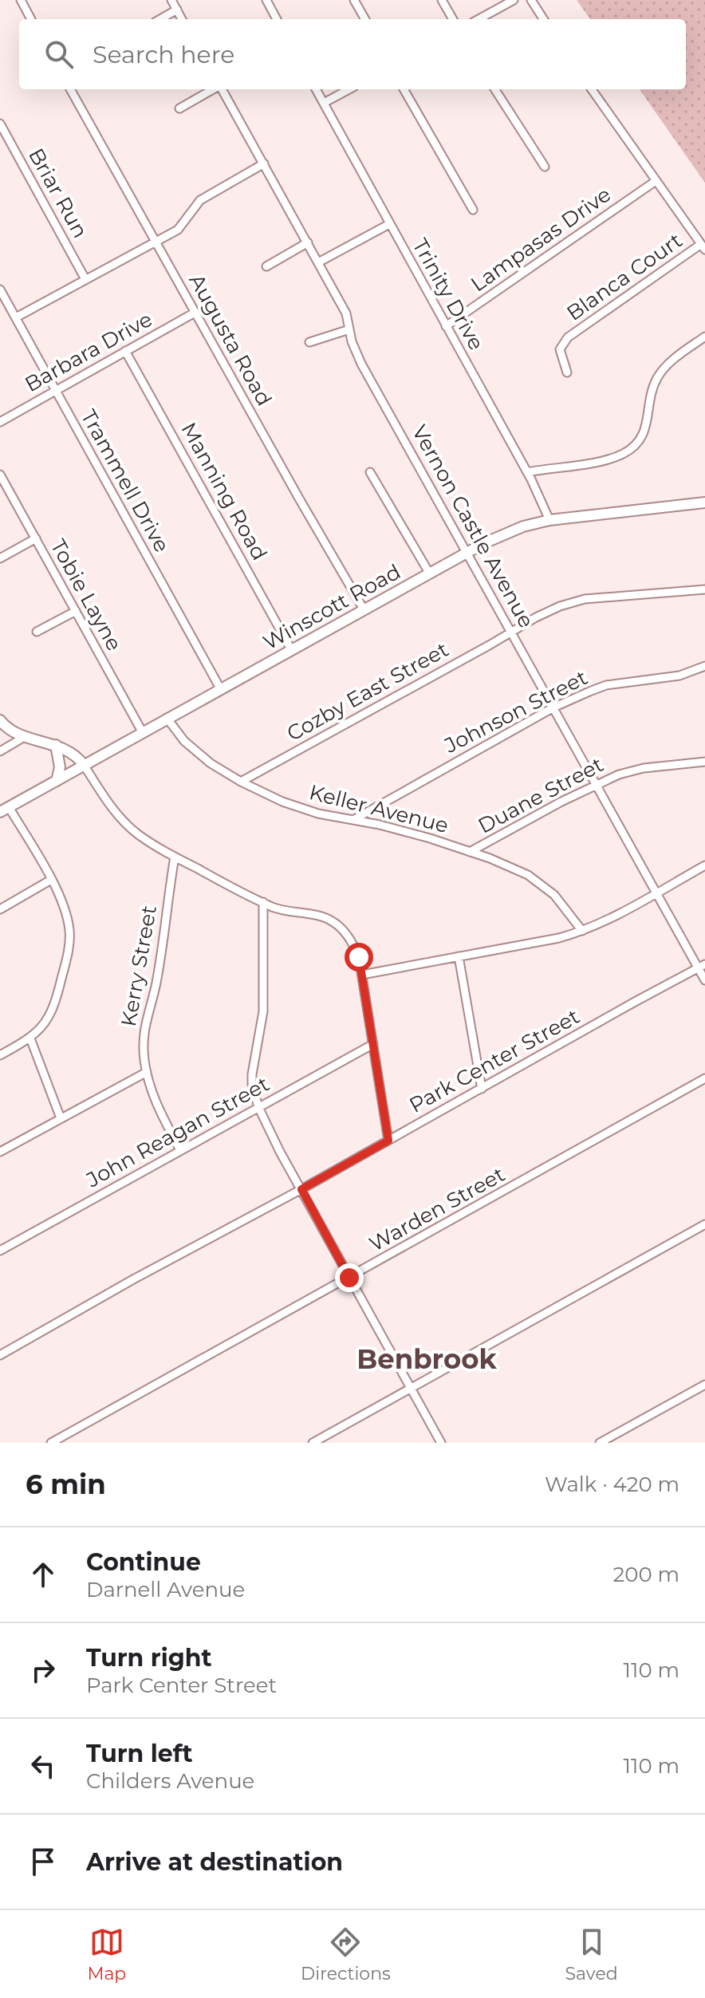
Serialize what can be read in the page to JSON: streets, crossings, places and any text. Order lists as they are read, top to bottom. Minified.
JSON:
{"streets":{"main road":["Winscott Road"],"street":["Briar Run","Lampasas Drive","Blanca Court","Trinity Drive","Augusta Road","Barbara Drive","Trammell Drive","Manning Road","Vernon Castle Avenue","Tobie Layne","Cozby East Street","Johnson Street","Duane Street","Keller Avenue","Kerry Street","Park Center Street","John Reagan Street","Warden Street"]},"crossings":[["Lampasas Drive","Trinity Drive"],["Trinity Drive","Winscott Road"],["Augusta Road","Barbara Drive"],["Augusta Road","Winscott Road"],["Barbara Drive","Trammell Drive"],["Barbara Drive","Manning Road"],["Trammell Drive","Winscott Road"],["Manning Road","Winscott Road"],["Vernon Castle Avenue","Winscott Road"],["Vernon Castle Avenue","Cozby East Street"],["Vernon Castle Avenue","Johnson Street"],["Vernon Castle Avenue","Duane Street"],["Vernon Castle Avenue","Park Center Street"],["Tobie Layne","Winscott Road"],["Winscott Road","Keller Avenue"],["Cozby East Street","Keller Avenue"],["Johnson Street","Keller Avenue"],["Duane Street","Keller Avenue"],["Kerry Street","John Reagan Street"]],"districts":["Benbrook"],"page":{"search":"Search here","heading":["6 min","Walk · 420 m"],"list":[["Continue","Darnell Avenue","200 m"],["Turn right","Park Center Street","110 m"],["Turn left","Childers Avenue","110 m"],"Arrive at destination"],"nav":["Map","Directions","Saved"]}}
